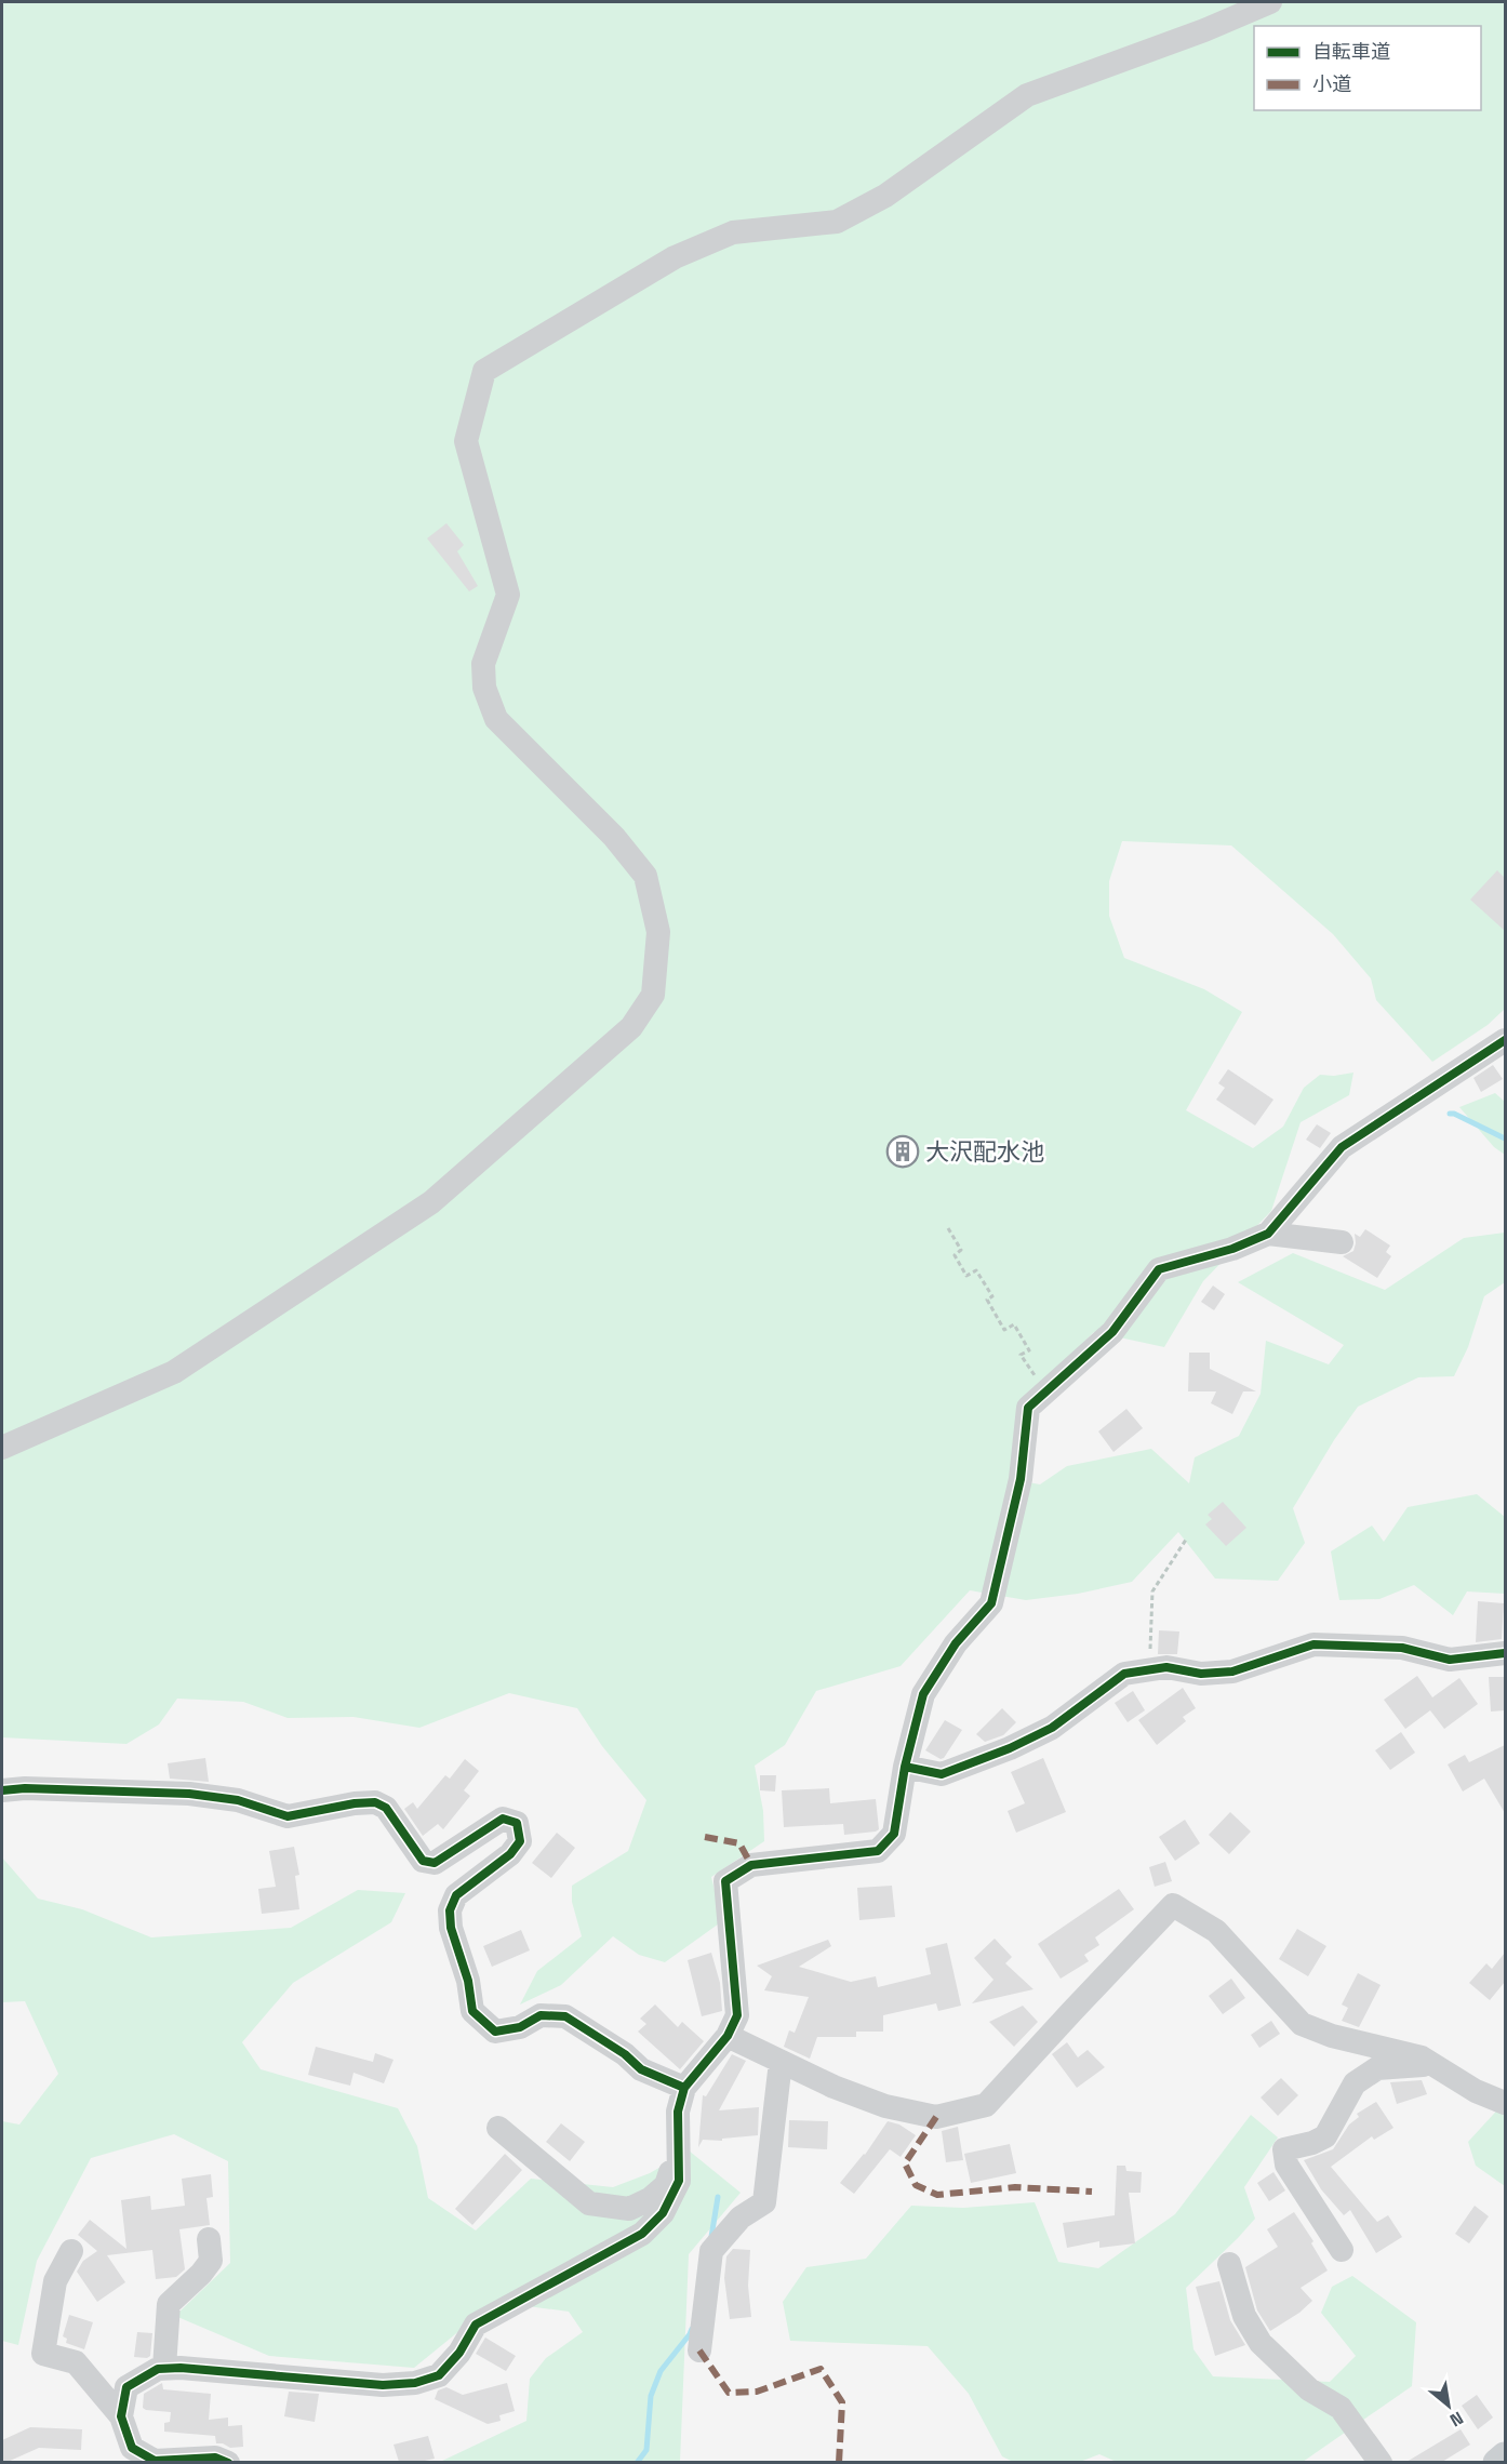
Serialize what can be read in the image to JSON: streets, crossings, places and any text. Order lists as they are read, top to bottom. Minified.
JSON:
{"places":{"building":["大沢配水池"]},"legend":["自転車道","小道"],"north":"bottom right"}
